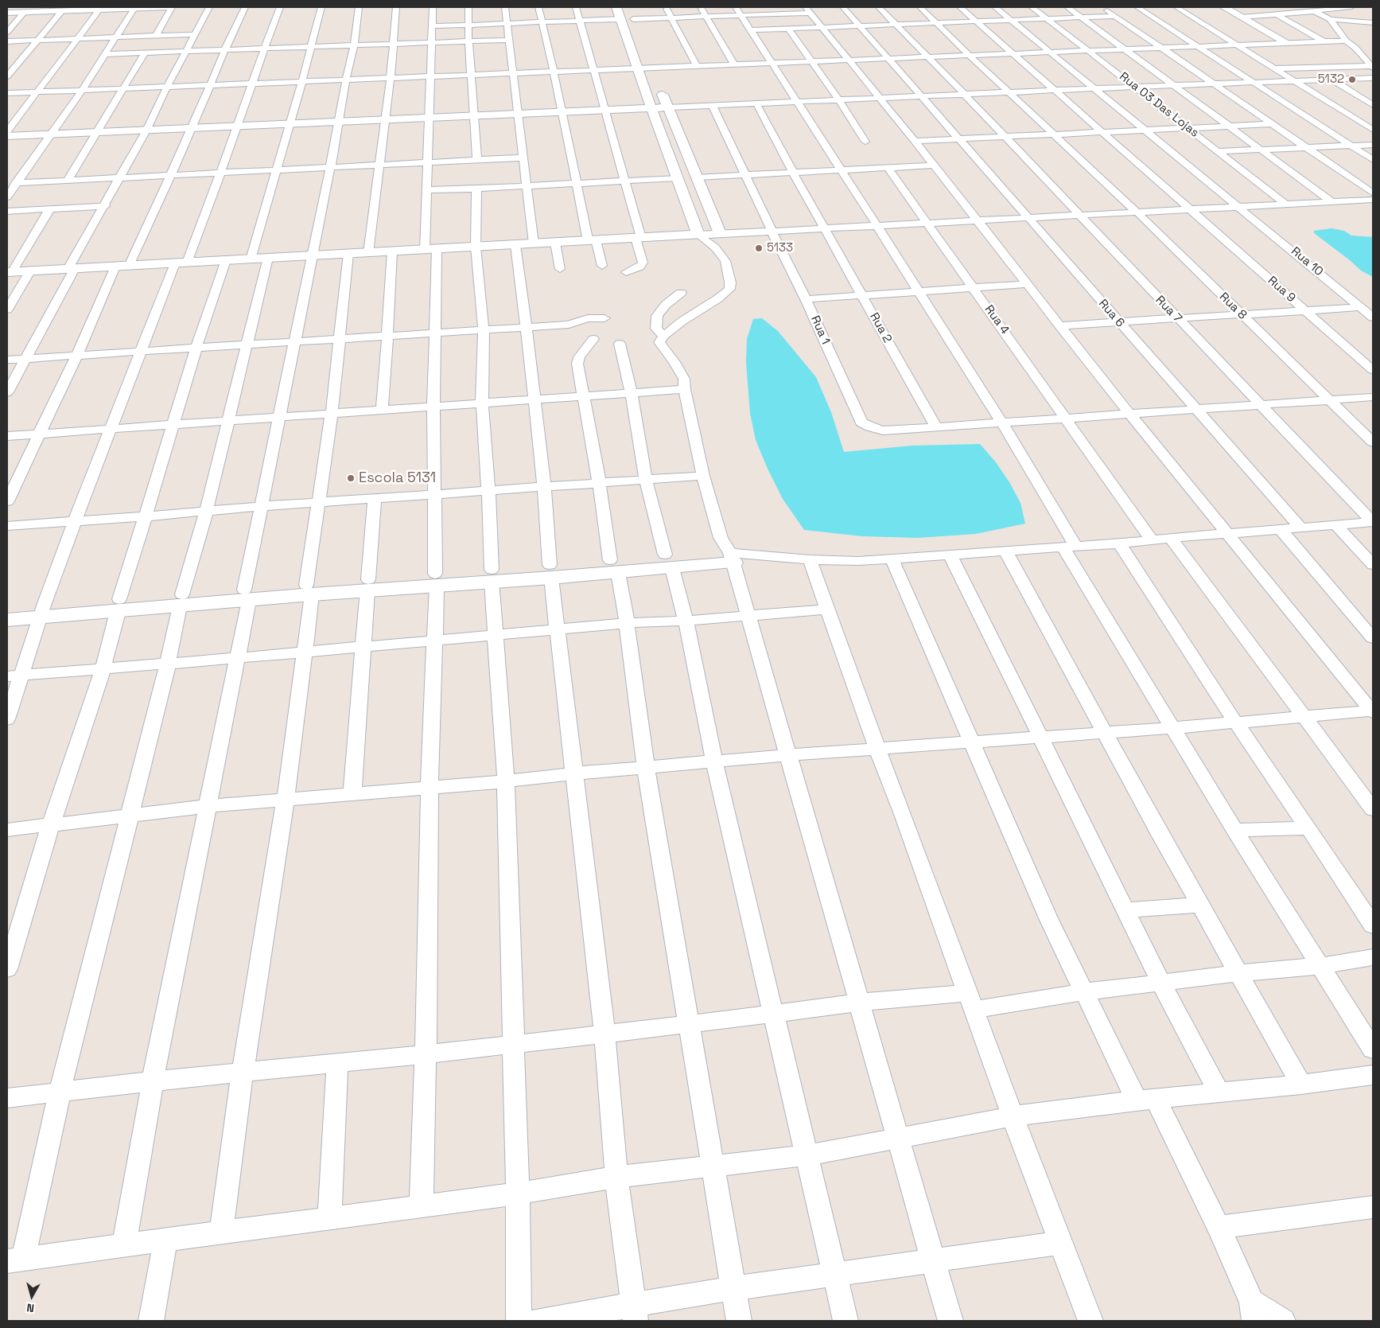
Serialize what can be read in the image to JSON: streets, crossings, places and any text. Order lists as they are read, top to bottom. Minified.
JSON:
{"streets":{"street":["Rua 03 Das Lojas","Rua 10","Rua 9","Rua 8","Rua 7","Rua 6","Rua 4","Rua 2","Rua 1"]},"crossings":[["Rua 2","Rua 1"]],"places":["5132","5133","Escola 5131"],"north":"bottom"}
